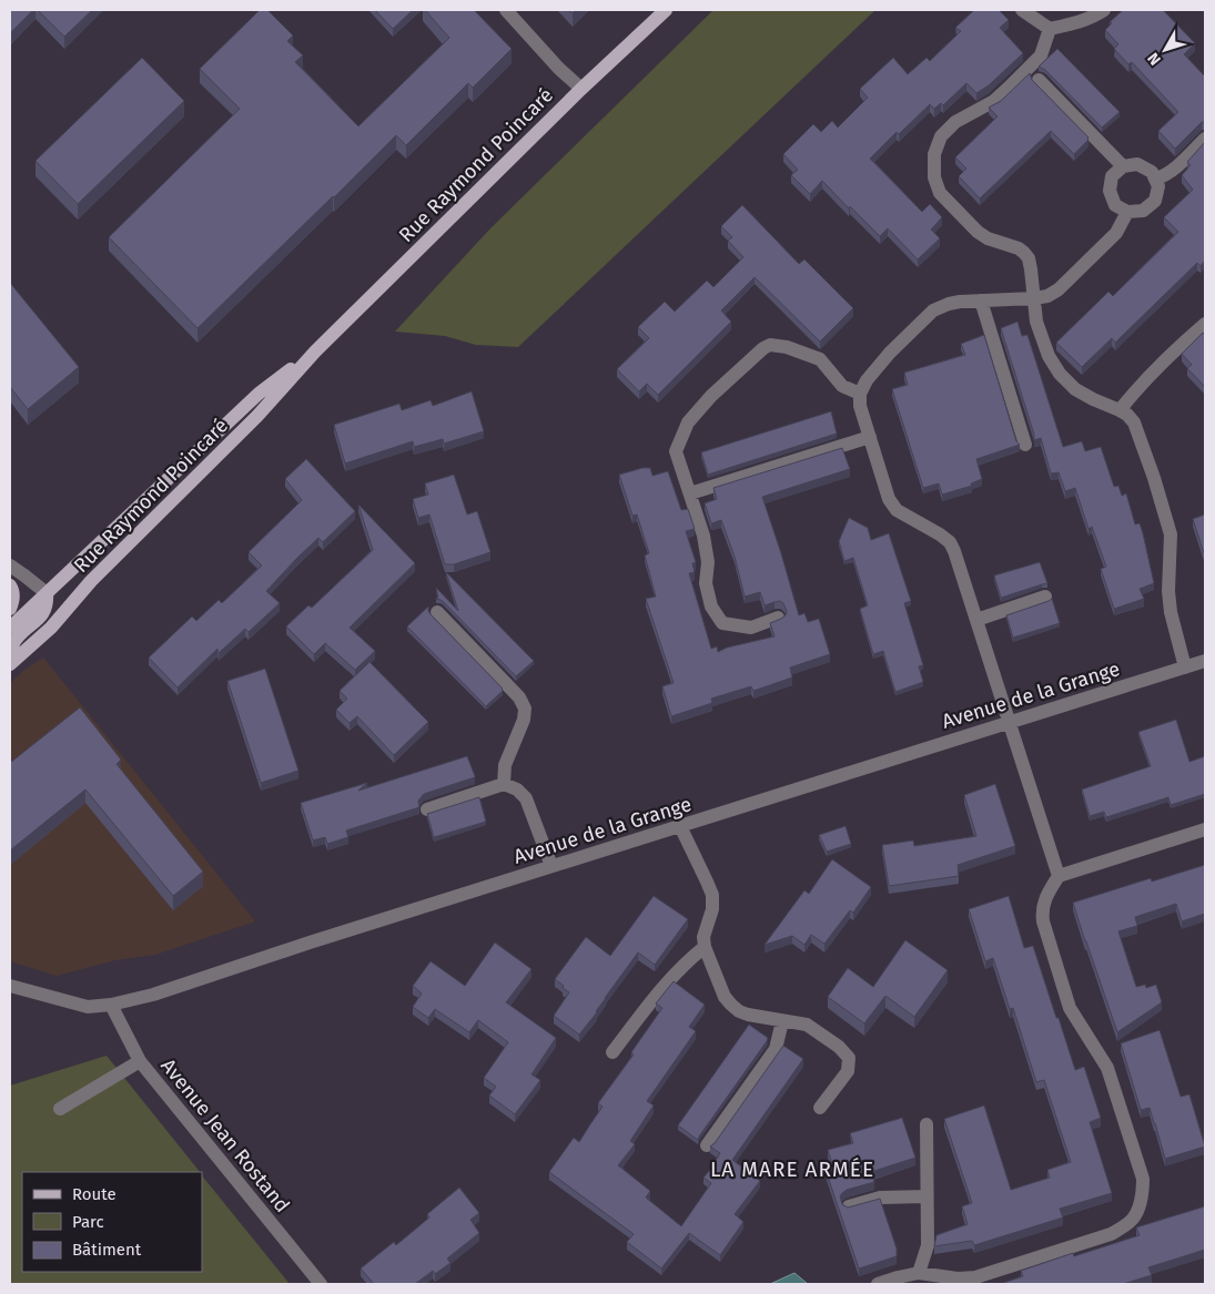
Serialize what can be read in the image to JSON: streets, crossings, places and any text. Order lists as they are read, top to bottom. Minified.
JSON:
{"streets":{"main road":["Rue Raymond Poincaré"],"street":["Avenue de la Grange","Avenue Jean Rostand"]},"crossings":[["Avenue de la Grange","Avenue Jean Rostand"]],"districts":["LA MARE ARMÉE"],"legend":["Route","Parc","Bâtiment"],"north":"bottom left"}
